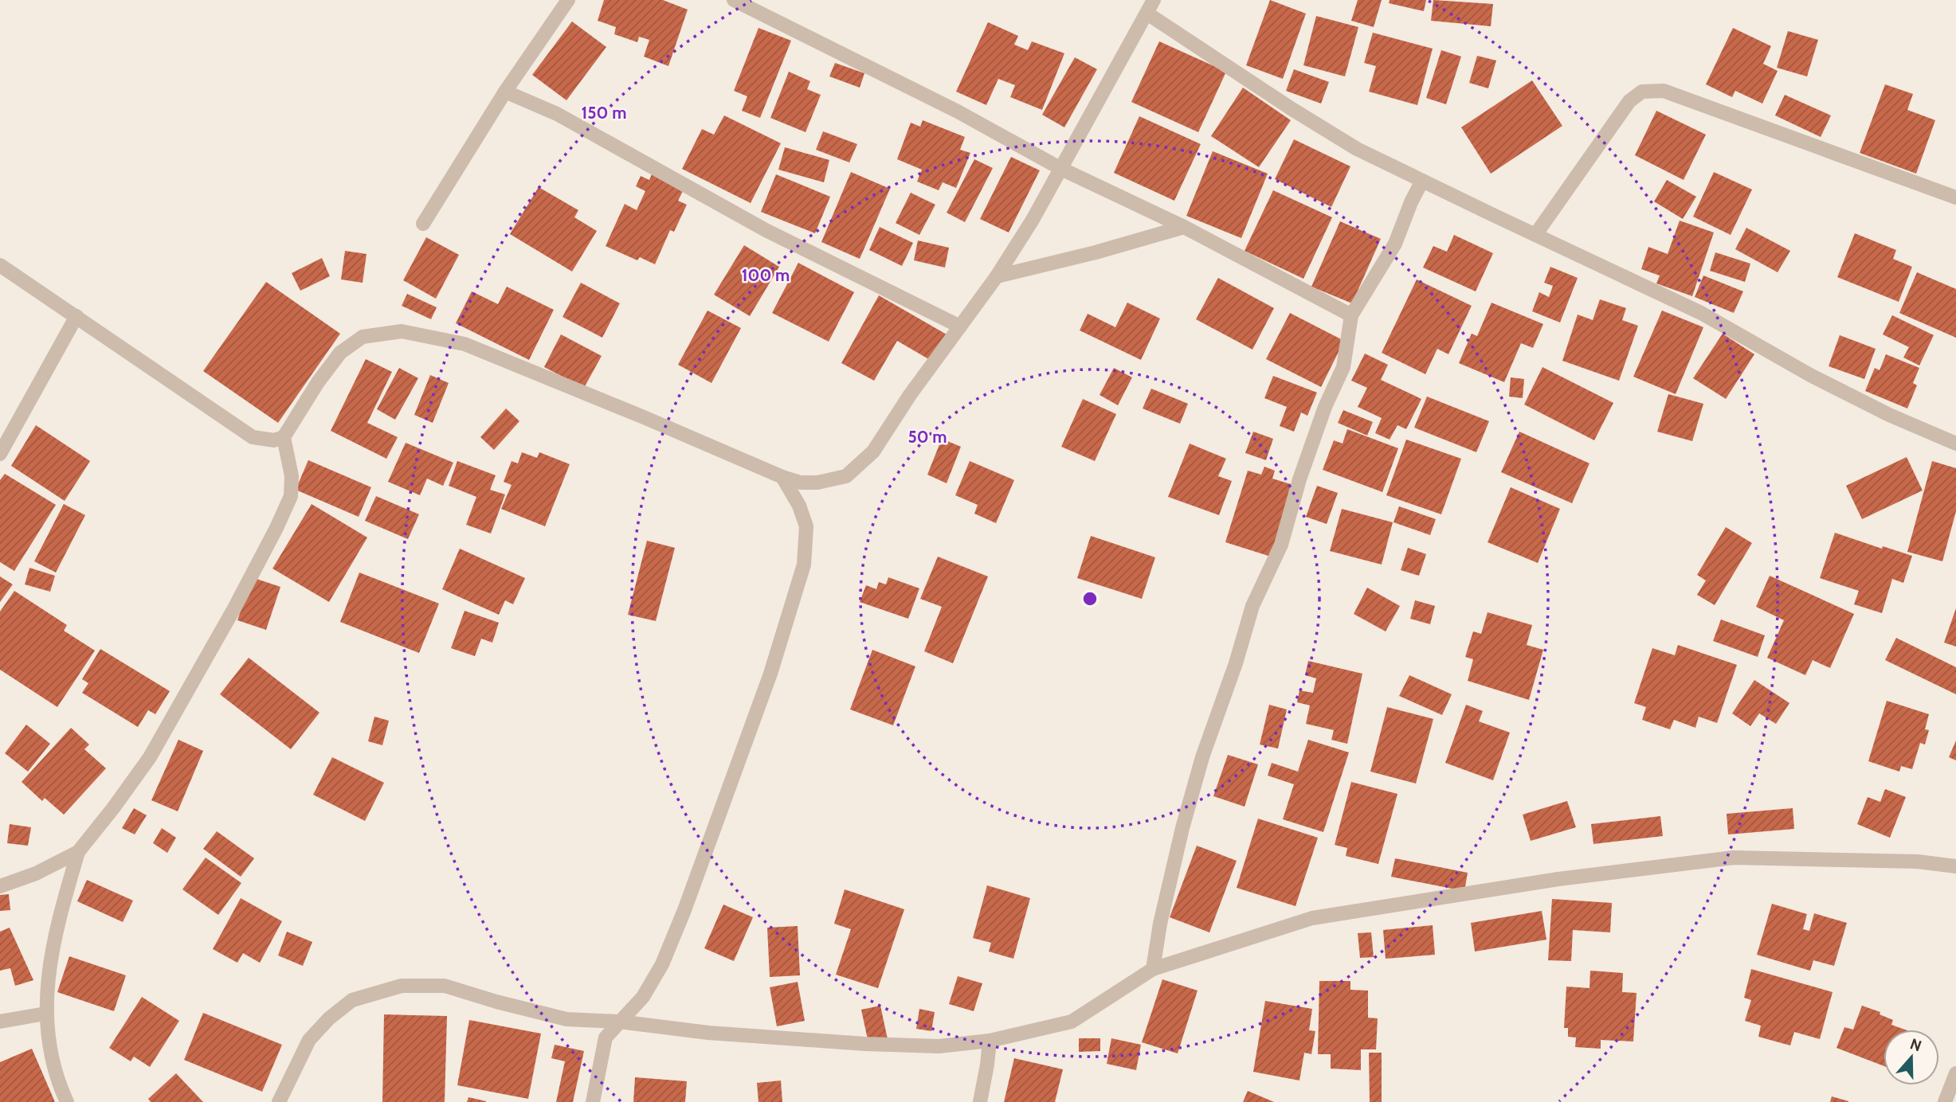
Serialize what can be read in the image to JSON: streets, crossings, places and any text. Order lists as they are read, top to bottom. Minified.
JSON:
{"north":"top","rings":["150 m","100 m","50 m"]}
